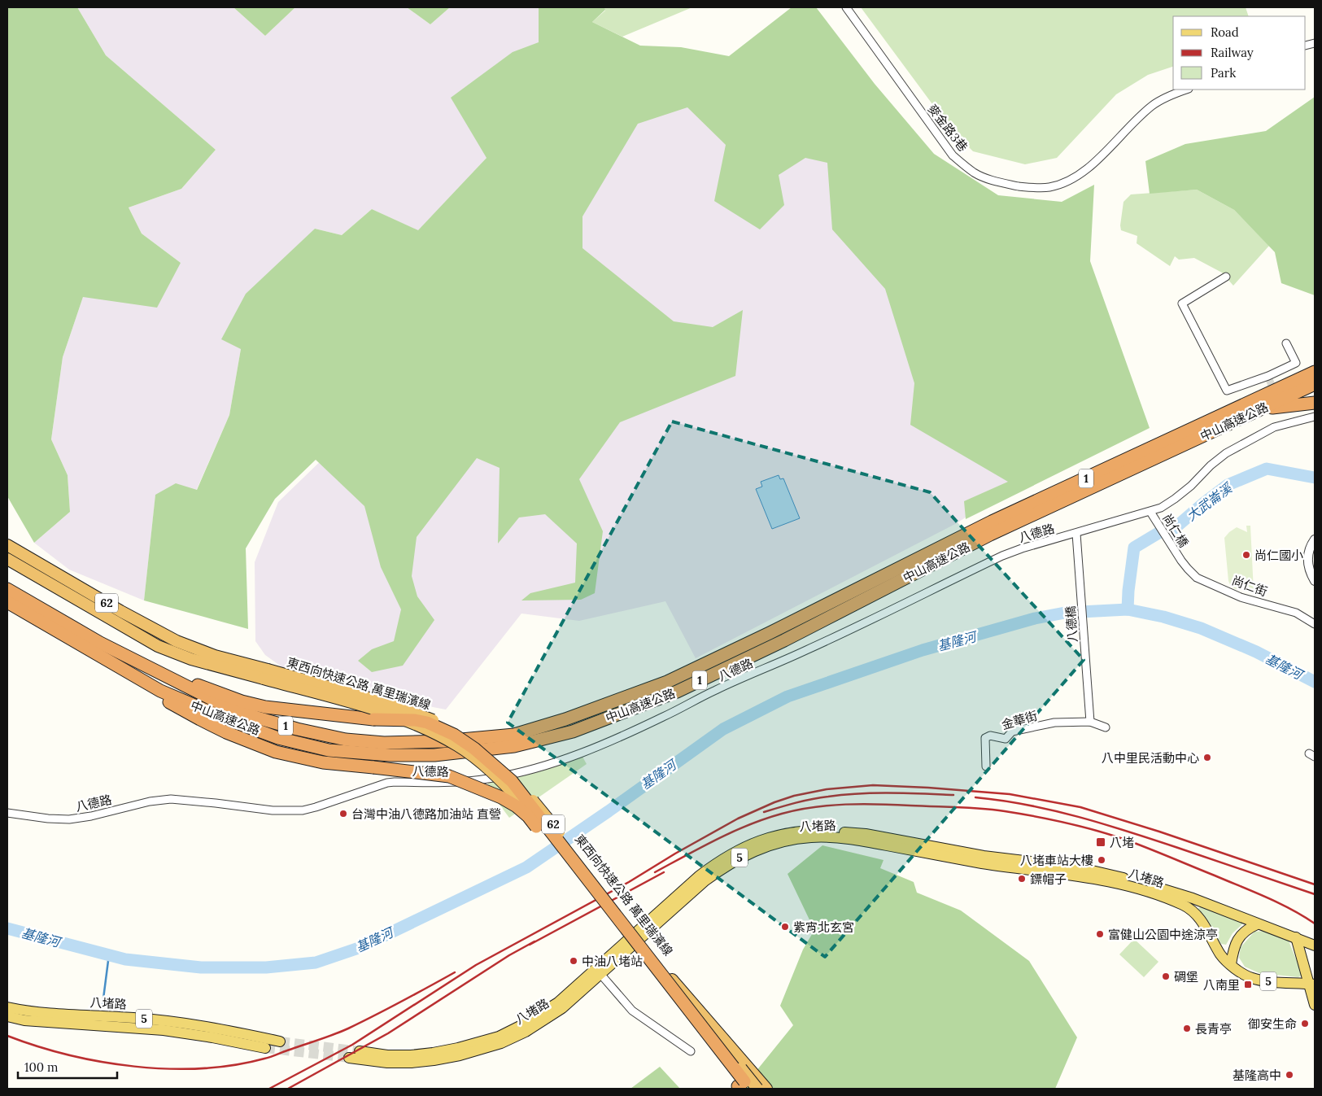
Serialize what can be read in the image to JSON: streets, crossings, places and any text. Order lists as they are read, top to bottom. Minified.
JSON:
{"streets":{"highway":["中山高速公路","1","62","東西向快速公路 萬里瑞濱線"],"main road":["八堵路","5"],"street":["麥金路3巷","尚仁橋","八德路","尚仁街","八德橋","金華街"]},"crossings":[["尚仁橋","八德路"],["尚仁橋","尚仁街"],["八德路","八德橋"],["八德橋","金華街"]],"water":["大武崙溪","基隆河"],"places":{"other":["尚仁國小","八中里民活動中心","台灣中油八德路加油站 直營","八堵車站大樓","鏢帽子","紫宵北玄宮","富健山公園中途涼亭","中油八堵站","碉堡","御安生命","長青亭","基隆高中"],"transit":["八堵","八南里"]},"legend":["Road","Railway","Park"],"scale_bar":"100 m"}
